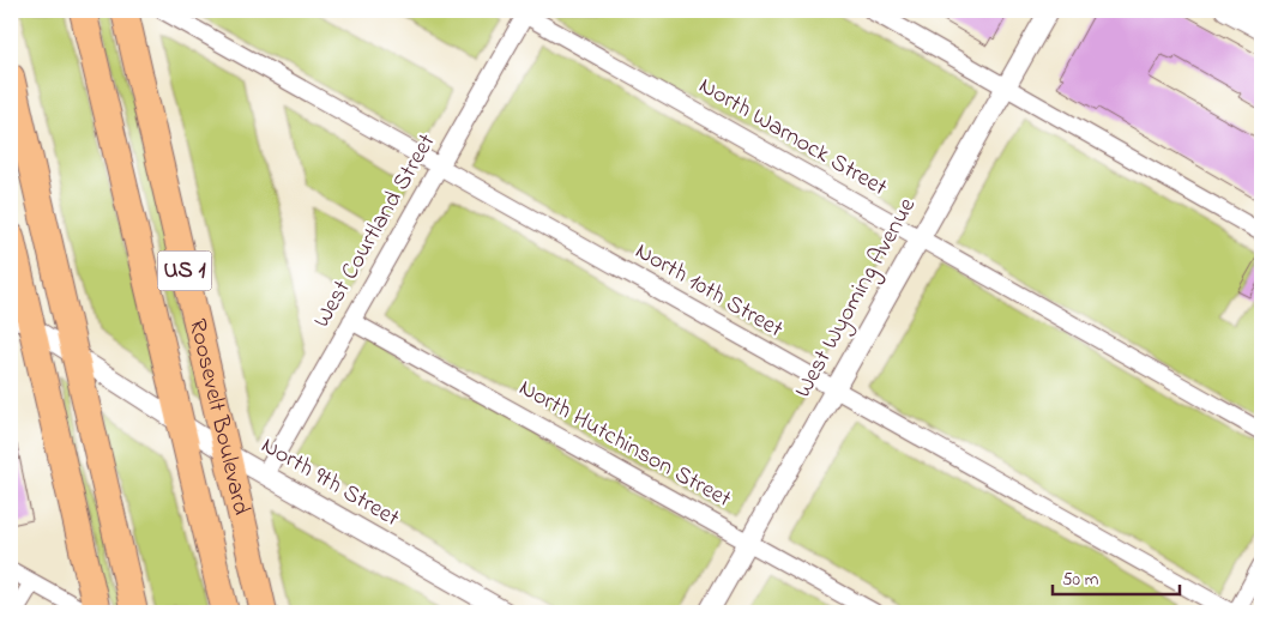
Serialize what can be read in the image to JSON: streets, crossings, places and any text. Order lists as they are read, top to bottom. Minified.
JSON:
{"streets":{"highway":["US 1","Roosevelt Boulevard"],"street":["North Warnock Street","West Courtland Street","North 10th Street","West Wyoming Avenue","North Hutchinson Street","North 9th Street"]},"crossings":[["North Warnock Street","West Courtland Street"],["North Warnock Street","West Wyoming Avenue"],["West Courtland Street","North 10th Street"],["West Courtland Street","North Hutchinson Street"],["West Courtland Street","North 9th Street"],["US 1","Roosevelt Boulevard"],["US 1","North 9th Street"],["North 10th Street","West Wyoming Avenue"],["West Wyoming Avenue","North Hutchinson Street"],["Roosevelt Boulevard","North 9th Street"]],"scale_bar":"50 m"}
